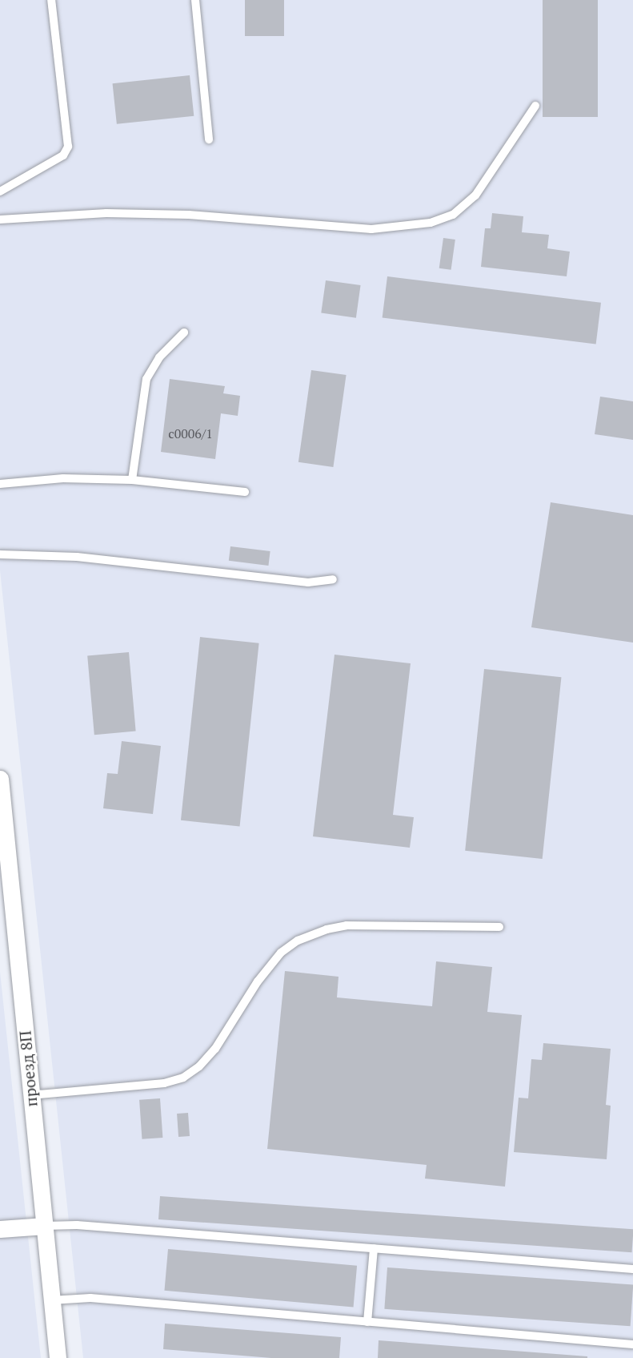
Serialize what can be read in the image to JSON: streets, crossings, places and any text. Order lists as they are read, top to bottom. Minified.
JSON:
{"streets":{"street":["проезд 8П"]},"house_numbers":["с0006/1"]}
